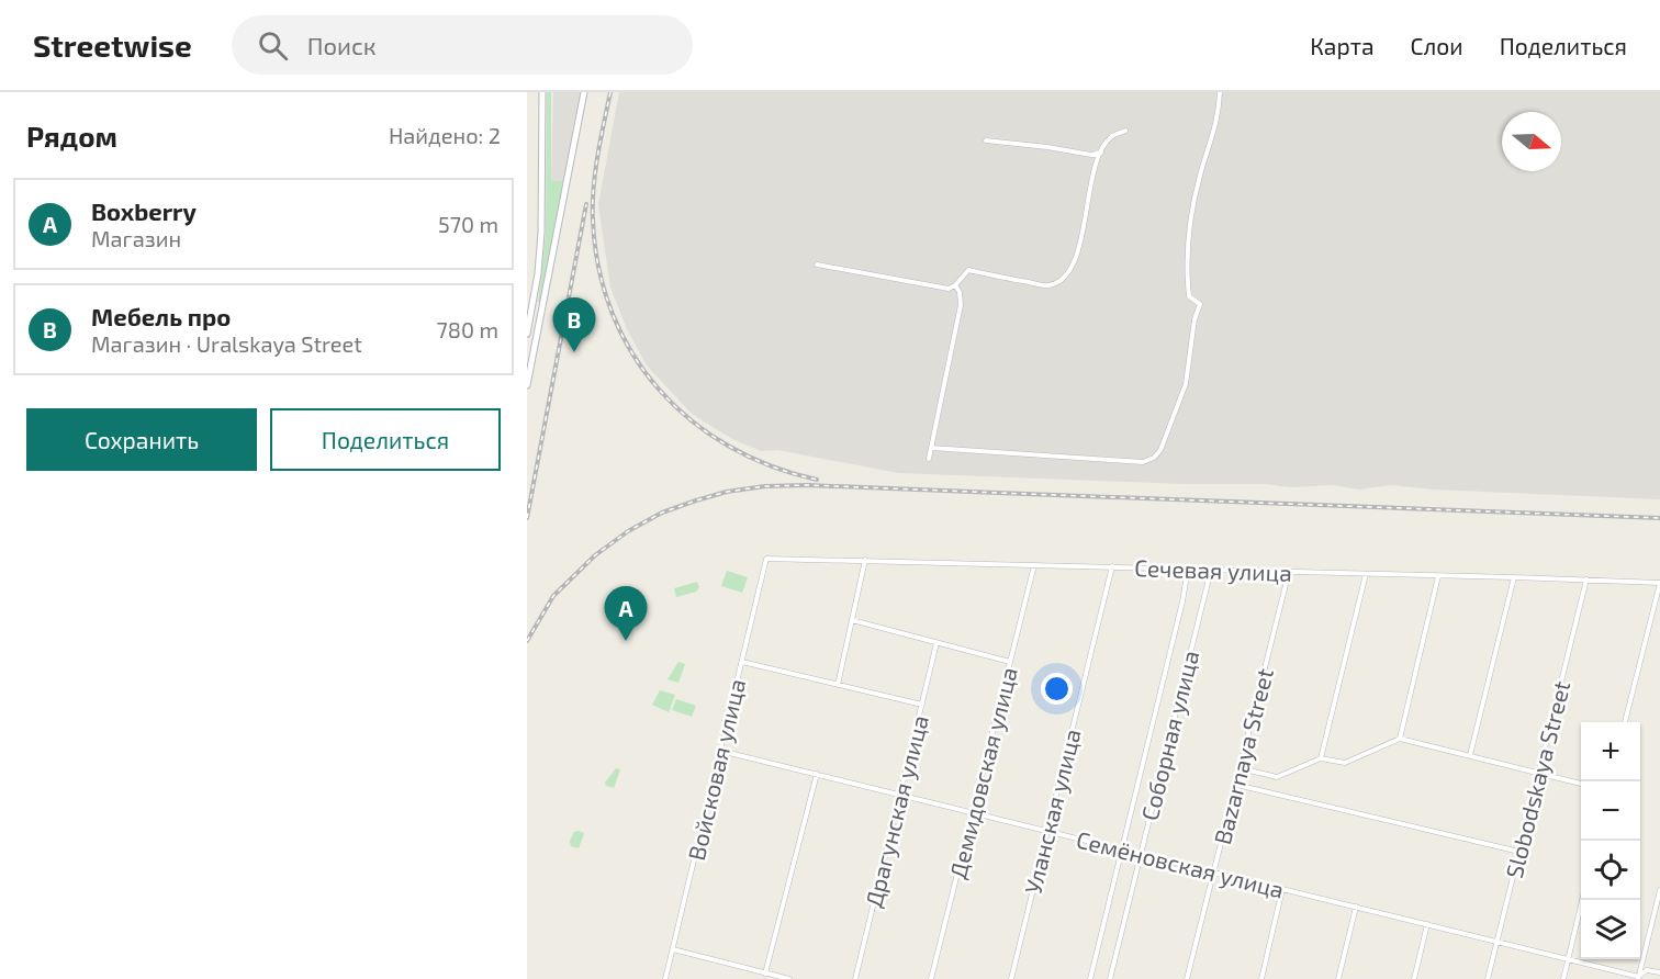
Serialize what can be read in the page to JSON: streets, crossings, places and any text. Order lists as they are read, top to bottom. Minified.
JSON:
{"streets":{"street":["Сечевая улица","Соборная улица","Bazarnaya Street","Войсковая улица","Демидовская улица","Slobodskaya Street","Драгунская улица","Уланская улица","Семёновская улица"]},"crossings":[["Сечевая улица","Соборная улица"],["Сечевая улица","Bazarnaya Street"],["Сечевая улица","Войсковая улица"],["Сечевая улица","Демидовская улица"],["Сечевая улица","Slobodskaya Street"],["Сечевая улица","Уланская улица"],["Соборная улица","Семёновская улица"],["Bazarnaya Street","Семёновская улица"],["Войсковая улица","Семёновская улица"],["Демидовская улица","Семёновская улица"],["Slobodskaya Street","Семёновская улица"],["Драгунская улица","Семёновская улица"],["Уланская улица","Семёновская улица"]],"north":"right","page":{"header":"Streetwise","search":"Поиск","nav":["Карта","Слои","Поделиться"],"heading":["Рядом","Найдено: 2"],"list":[{"mark":"A","name":"Boxberry","note":"Магазин","value":"570 m"},{"mark":"B","name":"Мебель про","note":"Магазин · Uralskaya Street","value":"780 m"}],"pins":["B","A"],"buttons":["Сохранить","Поделиться"],"map_buttons":["+","−"]}}
